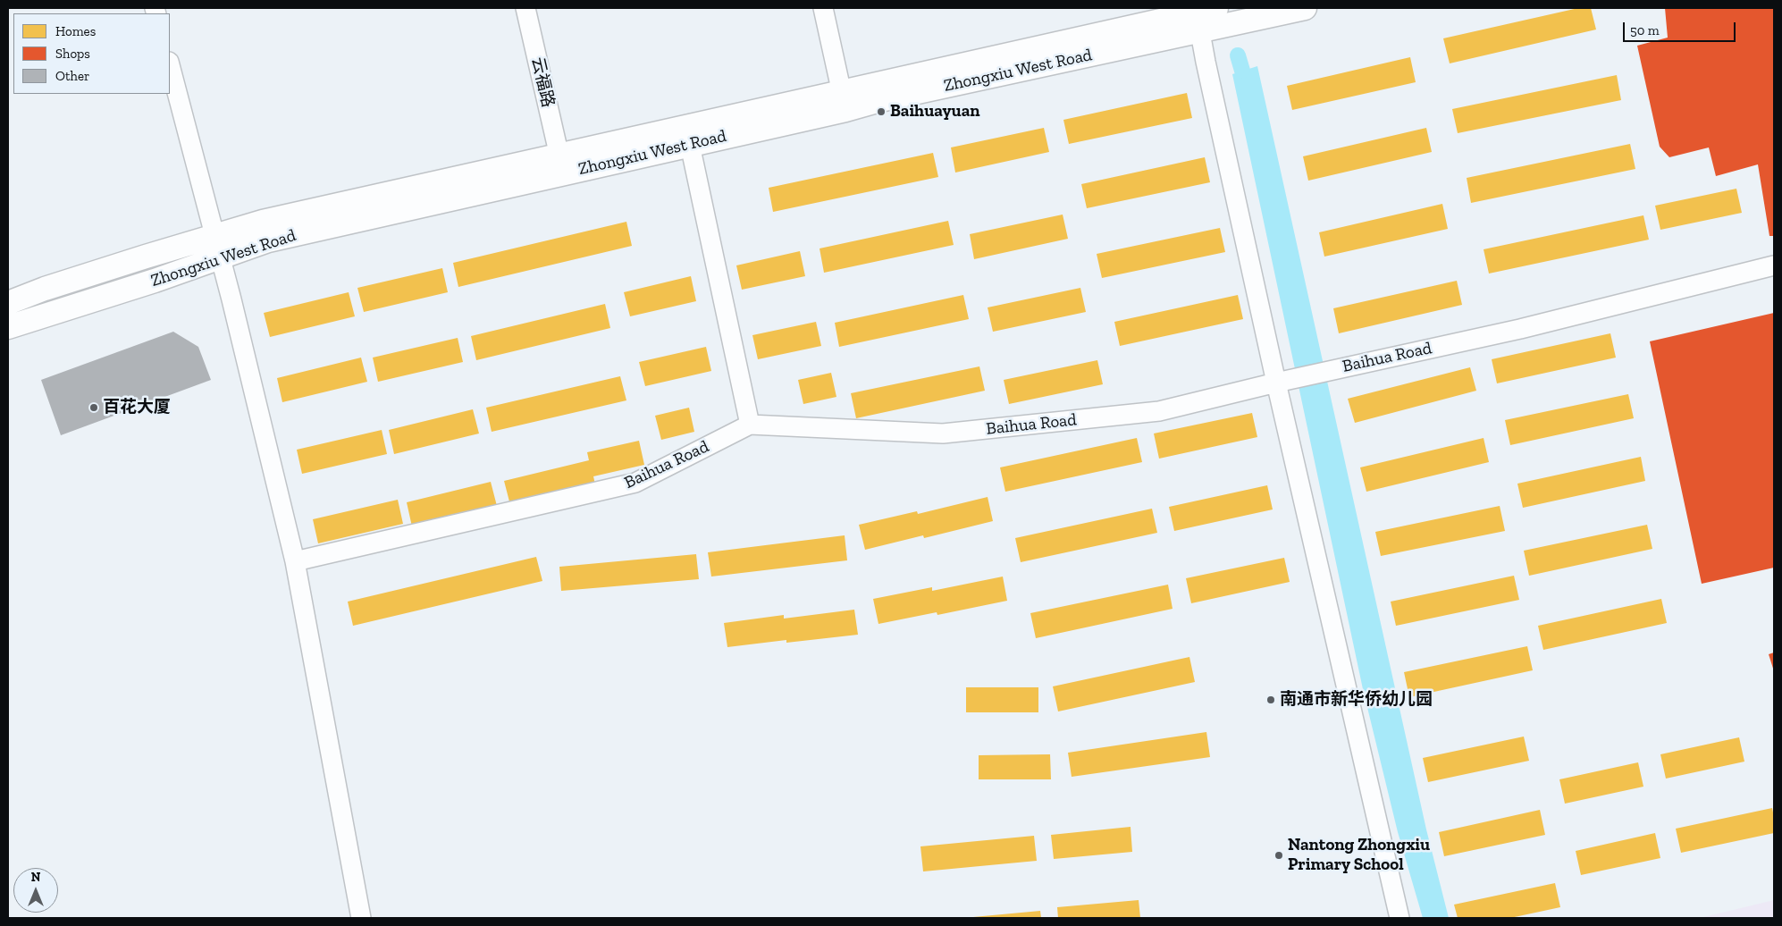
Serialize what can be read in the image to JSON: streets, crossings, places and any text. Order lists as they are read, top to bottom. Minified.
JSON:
{"streets":{"main road":["Zhongxiu West Road"],"street":["云福路","Baihua Road"]},"crossings":[["Zhongxiu West Road","云福路"]],"places":["Baihuayuan","百花大厦","南通市新华侨幼儿园","Nantong Zhongxiu Primary School"],"legend":["Homes","Shops","Other"],"scale_bar":"50 m","north":"top"}
